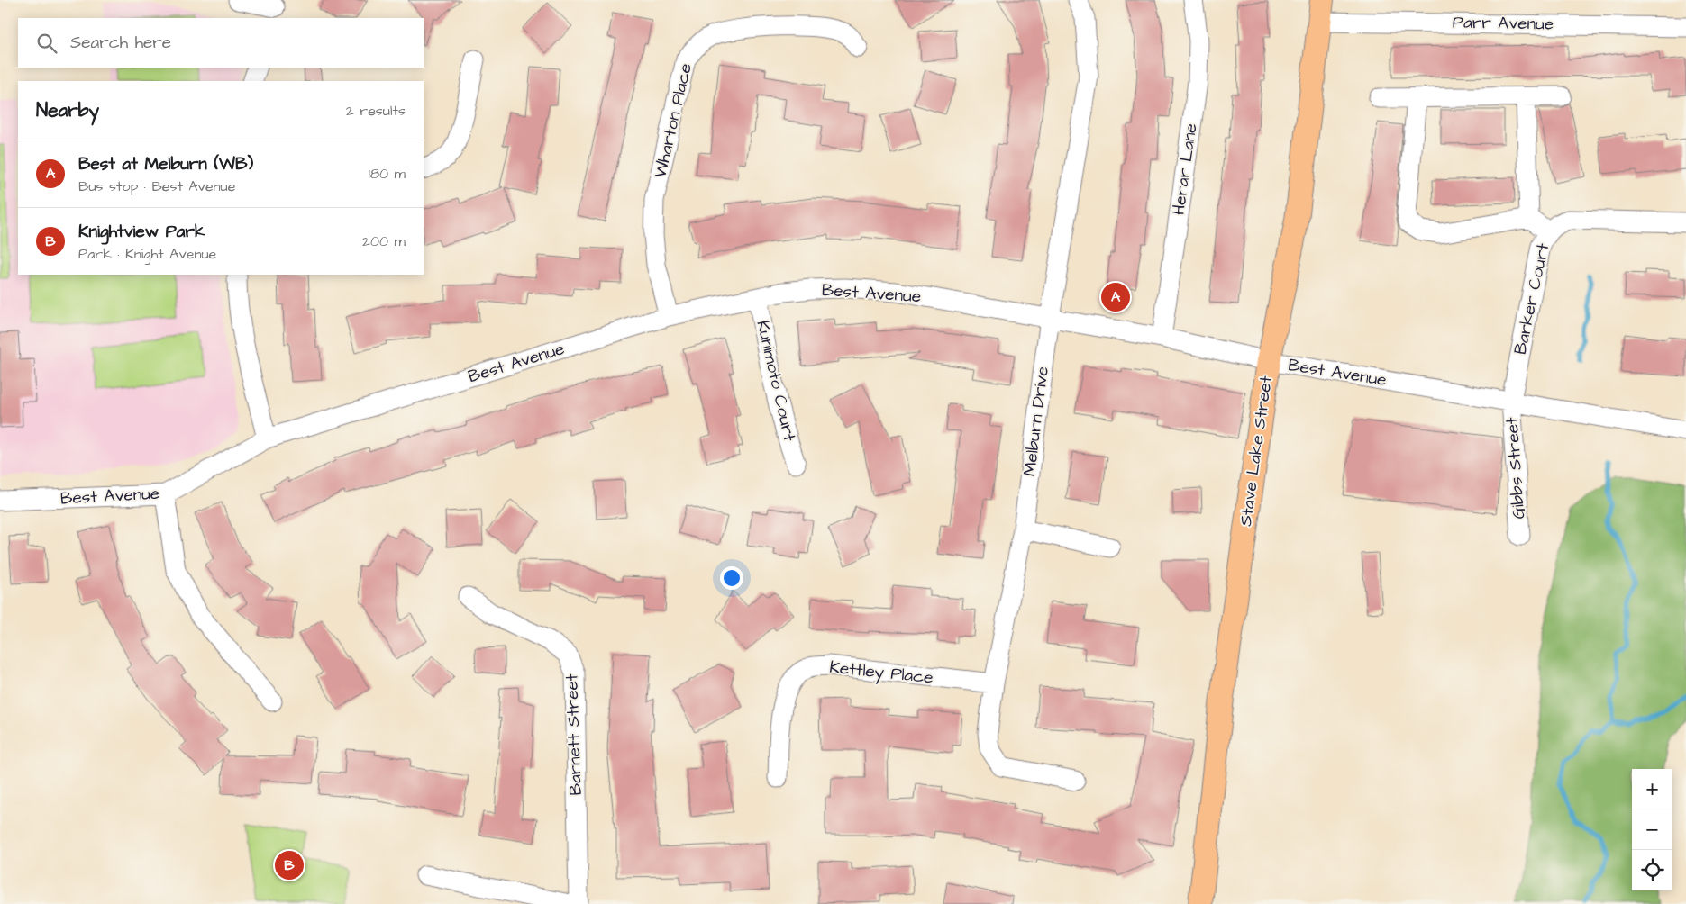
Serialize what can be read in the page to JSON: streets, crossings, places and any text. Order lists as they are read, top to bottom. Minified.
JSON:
{"streets":{"main road":["Stave Lake Street"],"street":["Parr Avenue","Wharton Place","Herar Lane","Best Avenue","Barker Court","Kunimoto Court","Melburn Drive","Gibbs Street","Kettley Place","Barnett Street"]},"crossings":[["Parr Avenue","Stave Lake Street"],["Wharton Place","Best Avenue"],["Herar Lane","Best Avenue"],["Best Avenue","Barker Court"],["Best Avenue","Kunimoto Court"],["Best Avenue","Melburn Drive"],["Best Avenue","Stave Lake Street"],["Best Avenue","Gibbs Street"],["Barker Court","Gibbs Street"],["Melburn Drive","Kettley Place"]],"page":{"search":"Search here","heading":["Nearby","2 results"],"list":[{"mark":"A","name":"Best at Melburn (WB)","note":"Bus stop · Best Avenue","value":"180 m"},{"mark":"B","name":"Knightview Park","note":"Park · Knight Avenue","value":"200 m"}],"pins":["A","B"],"map_buttons":["+","−"]}}
